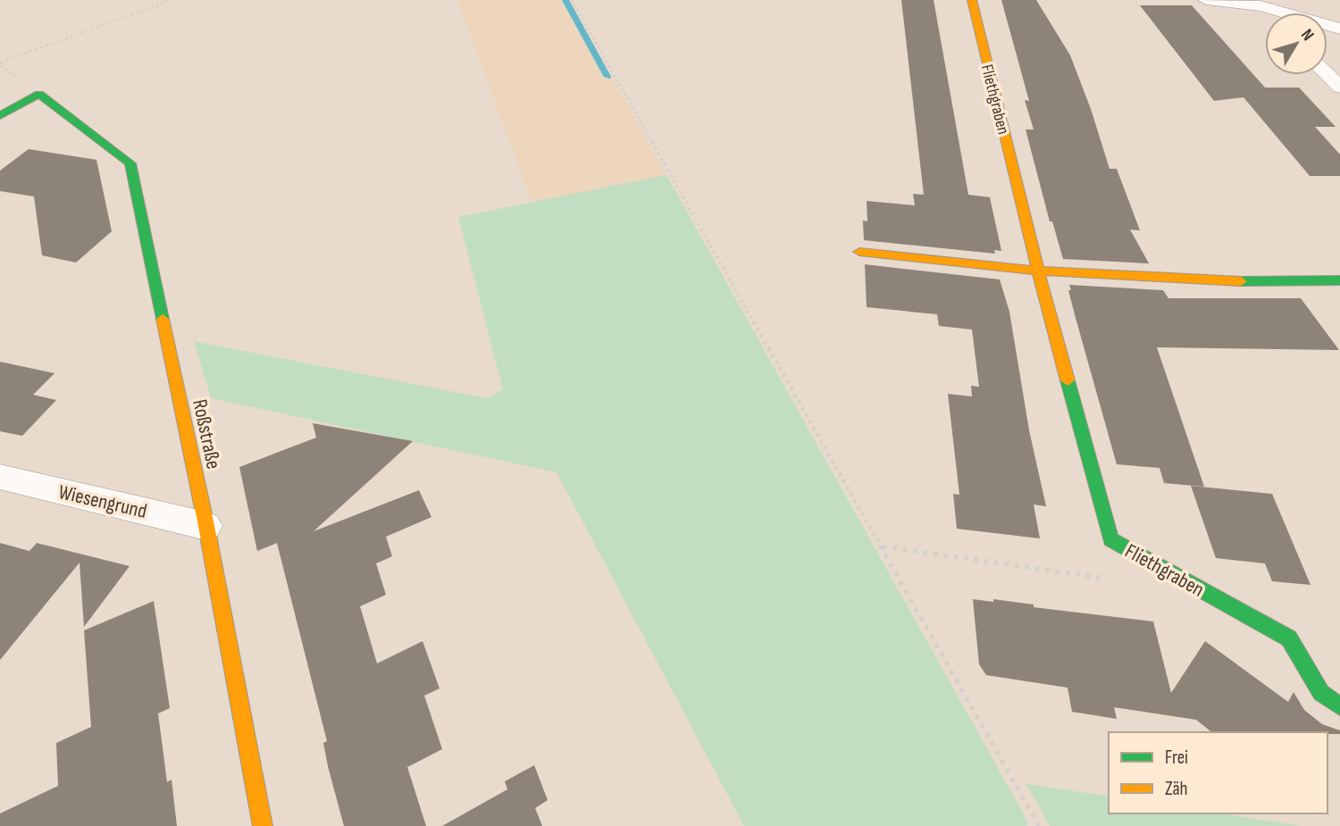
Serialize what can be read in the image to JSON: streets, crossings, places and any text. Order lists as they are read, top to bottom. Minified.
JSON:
{"streets":{"street":["Fliethgraben","Roßstraße","Wiesengrund"]},"crossings":[["Roßstraße","Wiesengrund"]],"legend":["Frei","Zäh"],"north":"top right"}
